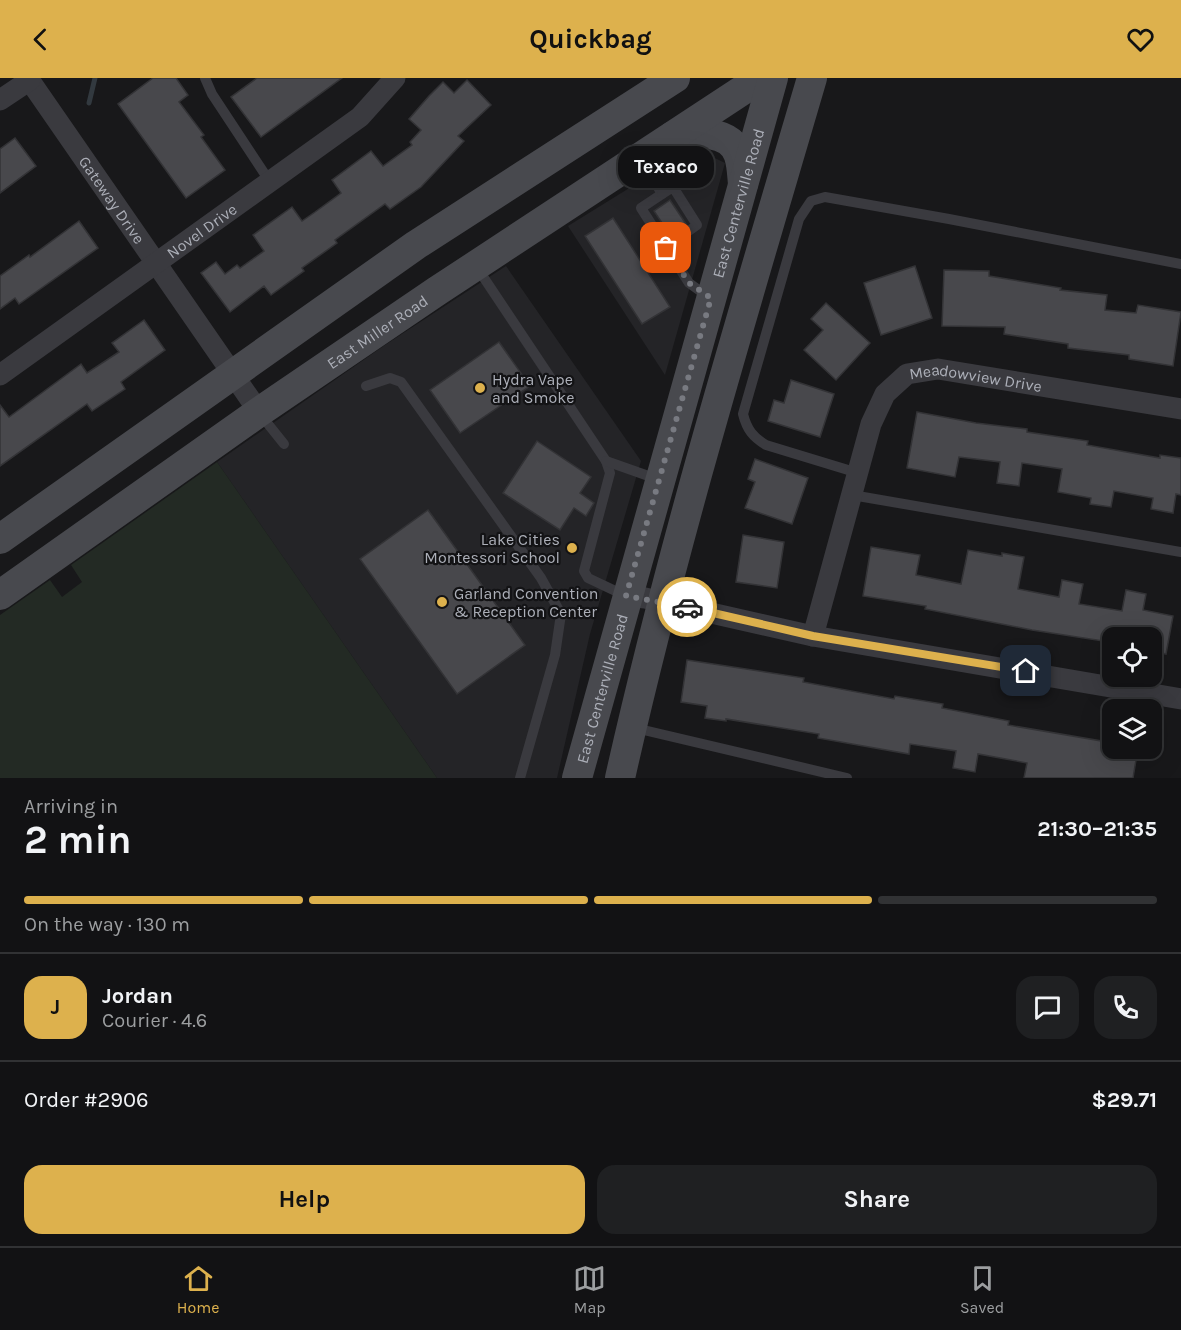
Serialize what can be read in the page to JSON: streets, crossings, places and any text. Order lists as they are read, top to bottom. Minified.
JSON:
{"streets":{"main road":["East Centerville Road","East Miller Road"],"street":["Gateway Drive","Novel Drive","Meadowview Drive"]},"crossings":[["Gateway Drive","Novel Drive"],["Gateway Drive","East Miller Road"]],"places":["Texaco","Hydra Vape and Smoke","Lake Cities Montessori School","Garland Convention & Reception Center"],"page":{"header":"Quickbag","bubble":"Texaco","heading":["2 min","Arriving in","21:30–21:35"],"panel":["Jordan","Courier · 4.6","Order #2906","$29.71"],"bar":"On the way · 130 m","round":"J","buttons":["Help","Share"],"tabs":["Home","Map","Saved"]}}
